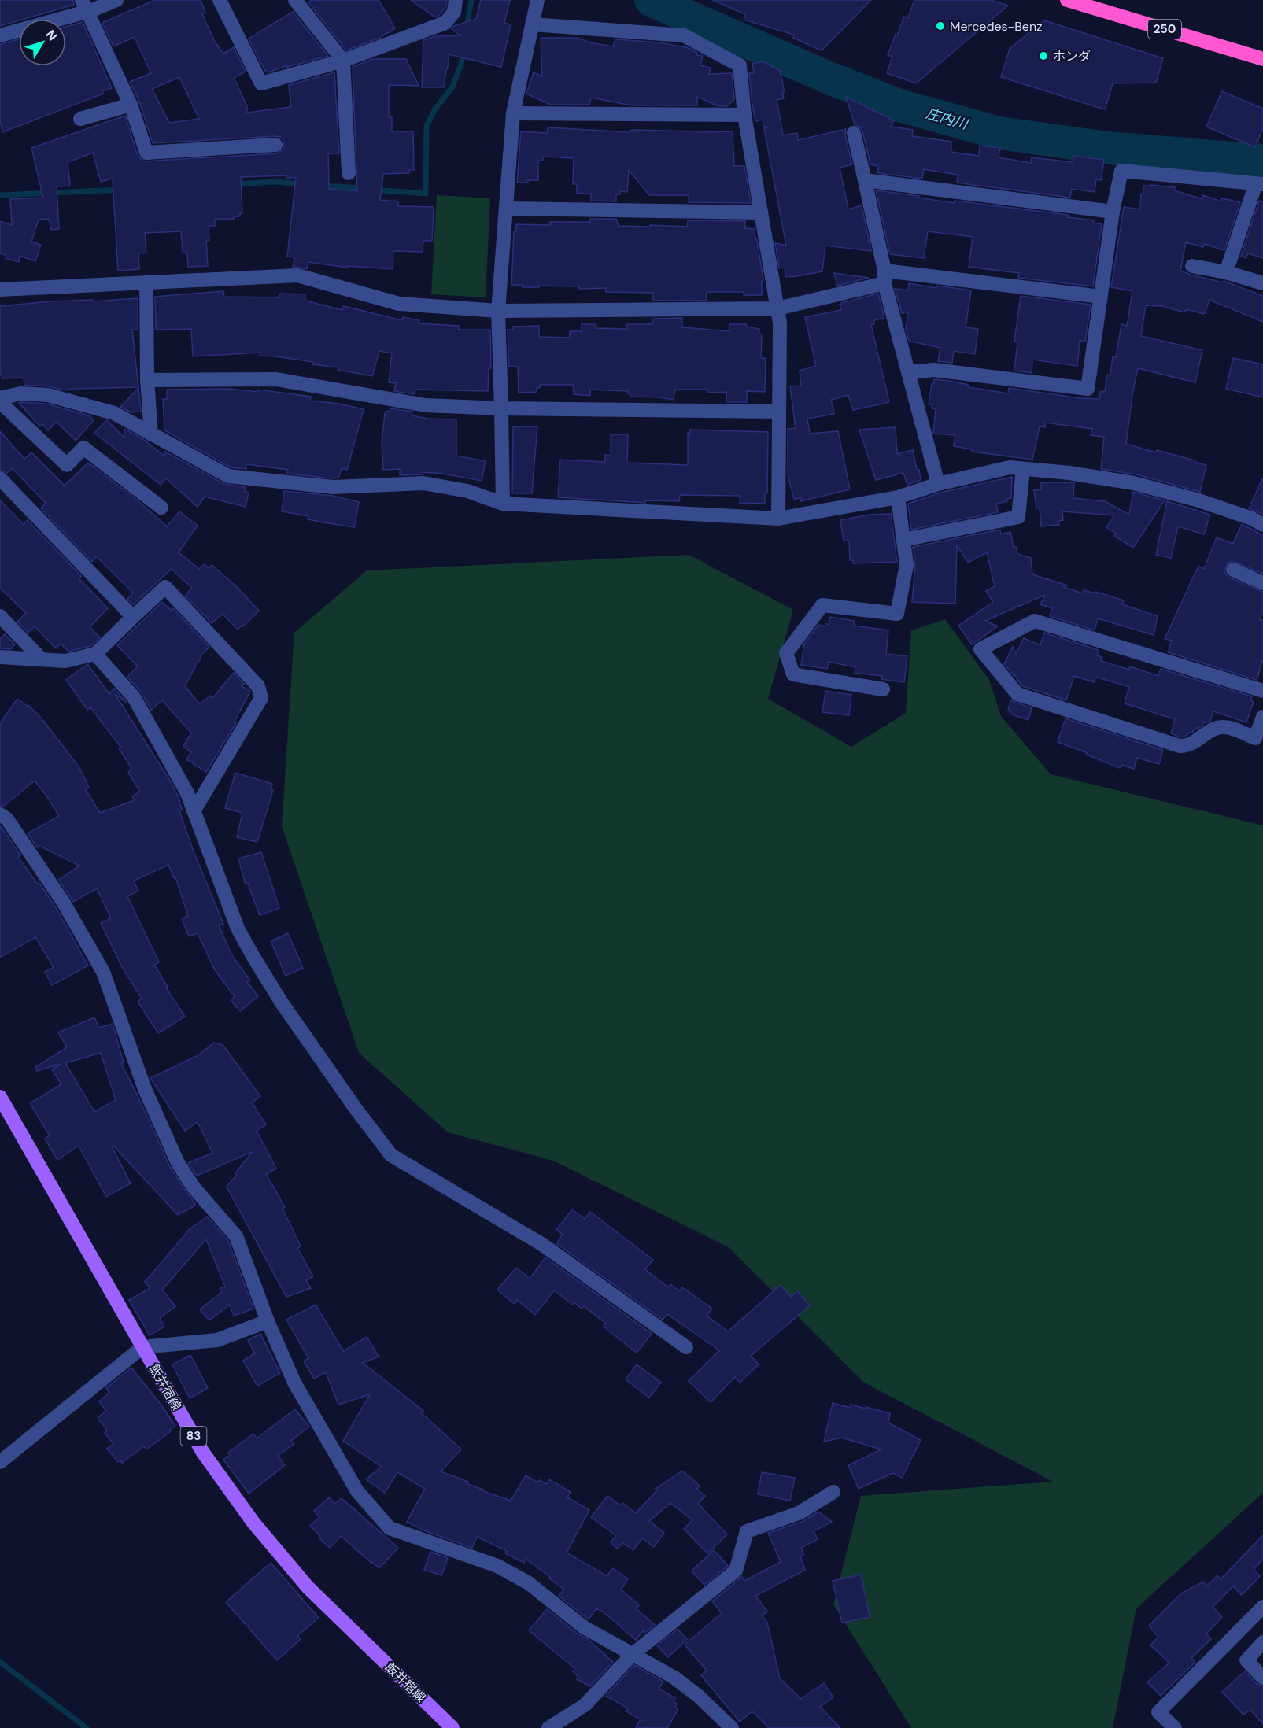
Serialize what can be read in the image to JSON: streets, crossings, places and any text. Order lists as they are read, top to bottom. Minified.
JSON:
{"streets":{"highway":["250"],"main road":["飯井宿線","83"]},"water":["庄内川"],"places":["Mercedes-Benz","ホンダ"],"north":"top right"}
